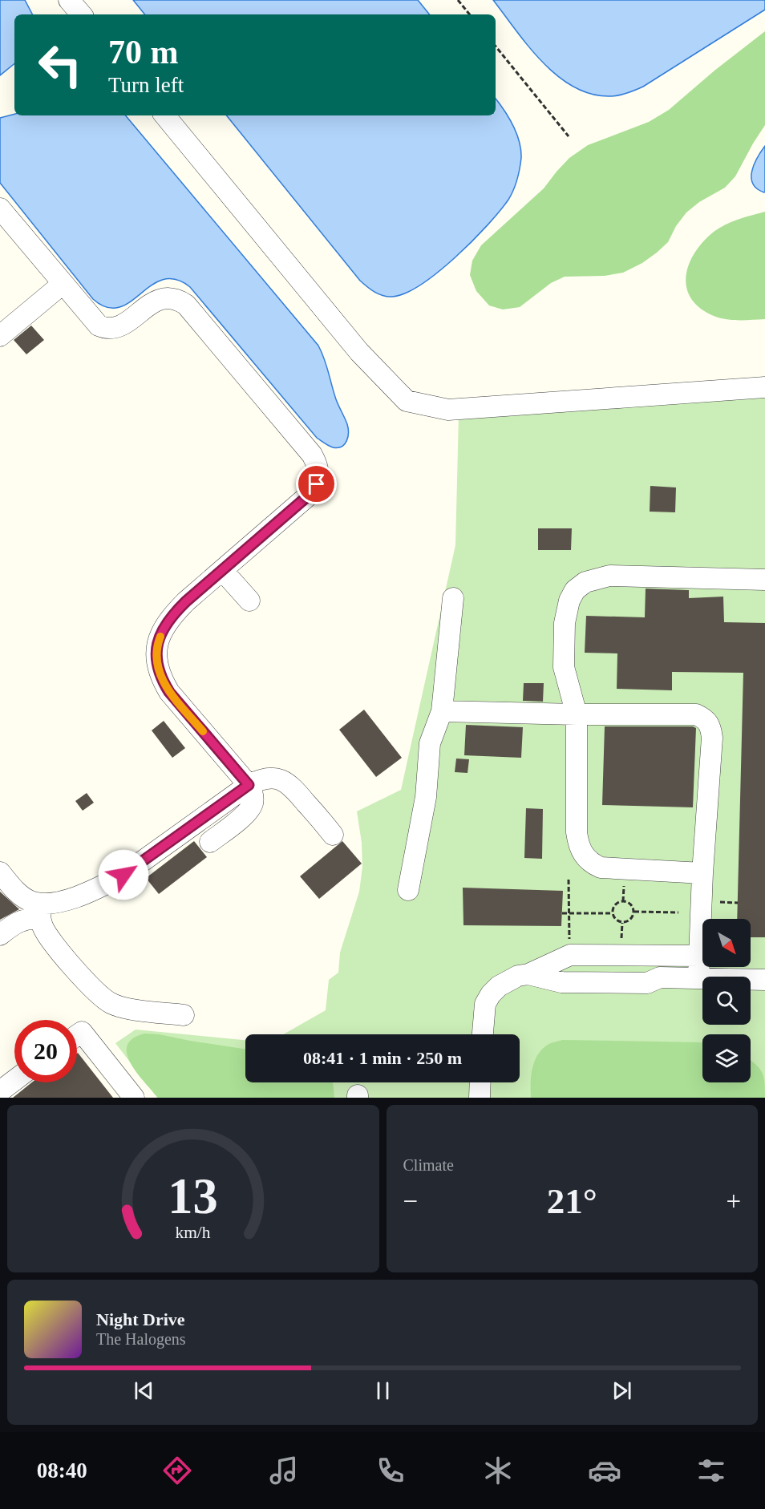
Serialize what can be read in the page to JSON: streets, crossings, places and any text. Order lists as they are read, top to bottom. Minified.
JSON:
{"north":"bottom right","page":{"turn":["70 m","Turn left"],"limit":"20","trip":"08:41 · 1 min · 250 m","tile":"Climate","heat":["−","21°","+"],"song":["Night Drive","The Halogens"],"tabs":"08:40","gauge":["13","km/h"]}}
